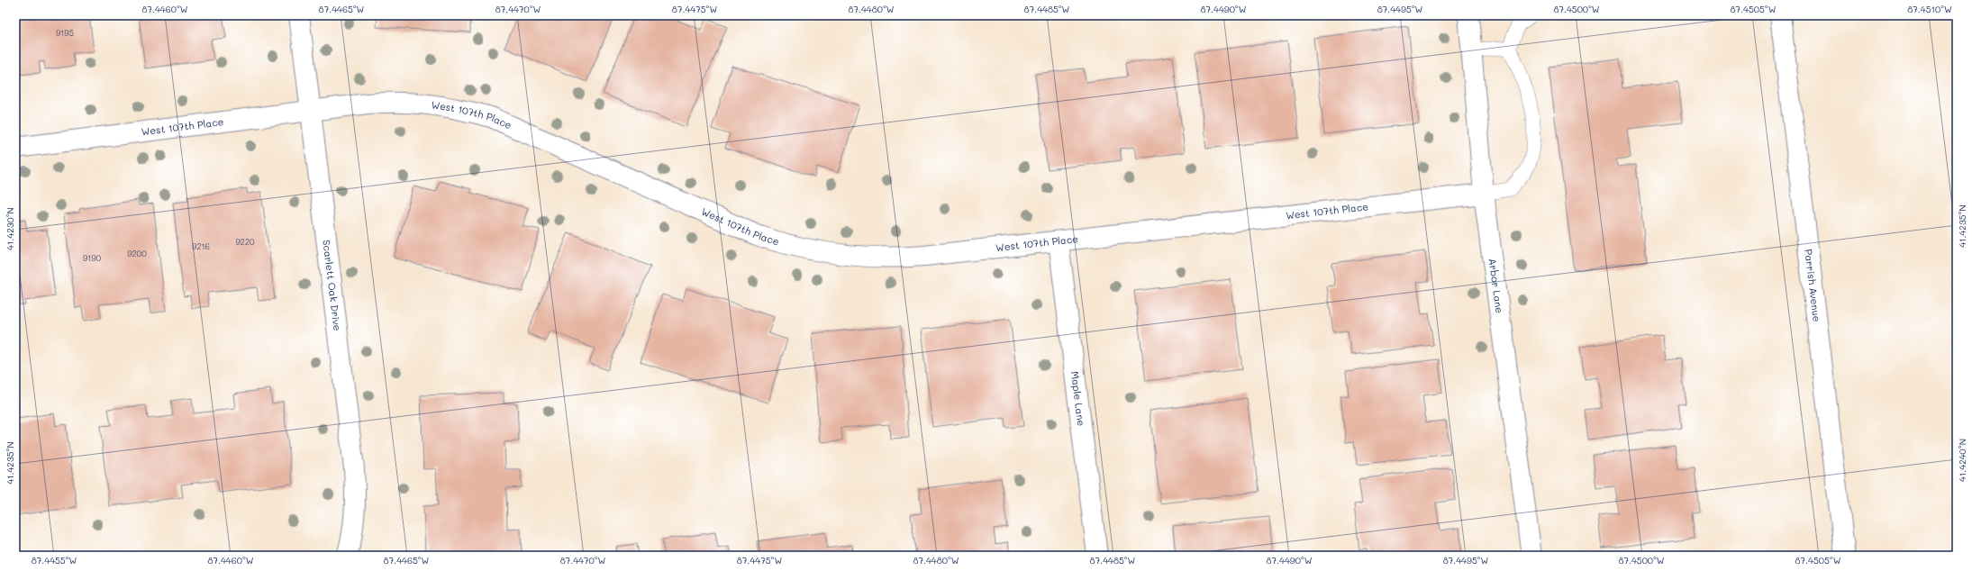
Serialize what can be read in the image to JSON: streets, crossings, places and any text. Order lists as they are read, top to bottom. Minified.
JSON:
{"streets":{"street":["West 107th Place","Scarlett Oak Drive","Arbor Lane","Parrish Avenue","Maple Lane"]},"crossings":[["West 107th Place","Scarlett Oak Drive"],["West 107th Place","Arbor Lane"],["West 107th Place","Maple Lane"]],"house_numbers":["9195","9220","9216","9200","9190"],"coordinates":["87.4460°W","87.4465°W","87.4470°W","87.4475°W","87.4480°W","87.4485°W","87.4490°W","87.4495°W","87.4500°W","87.4505°W","87.4510°W","41.4235°N","41.4230°N","41.4240°N","87.4455°W"]}
